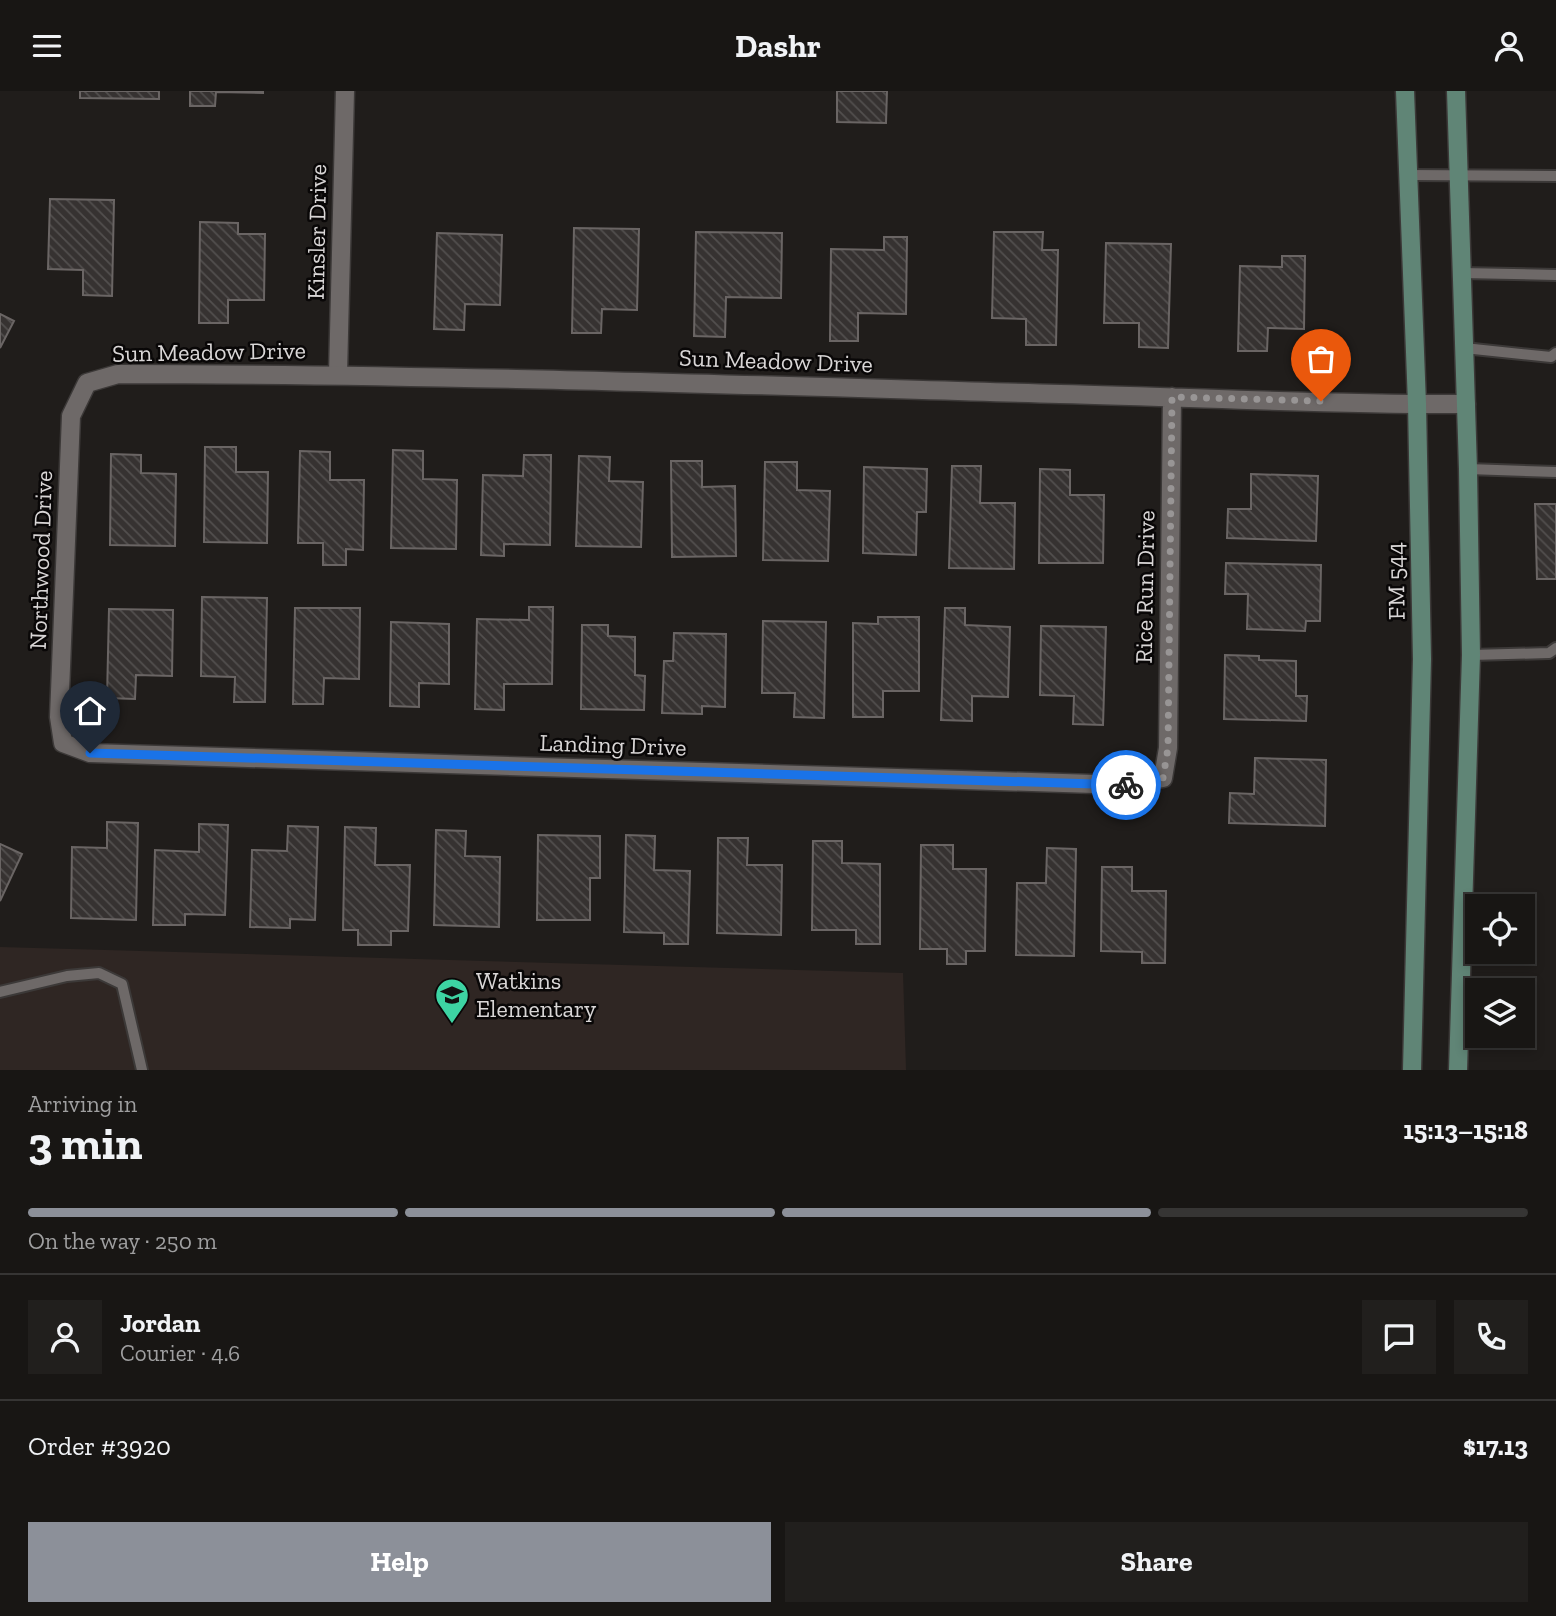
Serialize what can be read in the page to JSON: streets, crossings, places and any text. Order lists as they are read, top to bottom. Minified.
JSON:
{"streets":{"main road":["FM 544"],"street":["Kinsler Drive","Sun Meadow Drive","Northwood Drive","Rice Run Drive","Landing Drive"]},"crossings":[["Kinsler Drive","Sun Meadow Drive"],["Sun Meadow Drive","Northwood Drive"],["Sun Meadow Drive","FM 544"],["Sun Meadow Drive","Rice Run Drive"],["Northwood Drive","Landing Drive"],["Rice Run Drive","Landing Drive"]],"places":{"school or university":["Watkins Elementary"]},"page":{"header":"Dashr","heading":["3 min","Arriving in","15:13–15:18"],"panel":["Jordan","Courier · 4.6","Order #3920","$17.13"],"bar":"On the way · 250 m","buttons":["Help","Share"]}}
